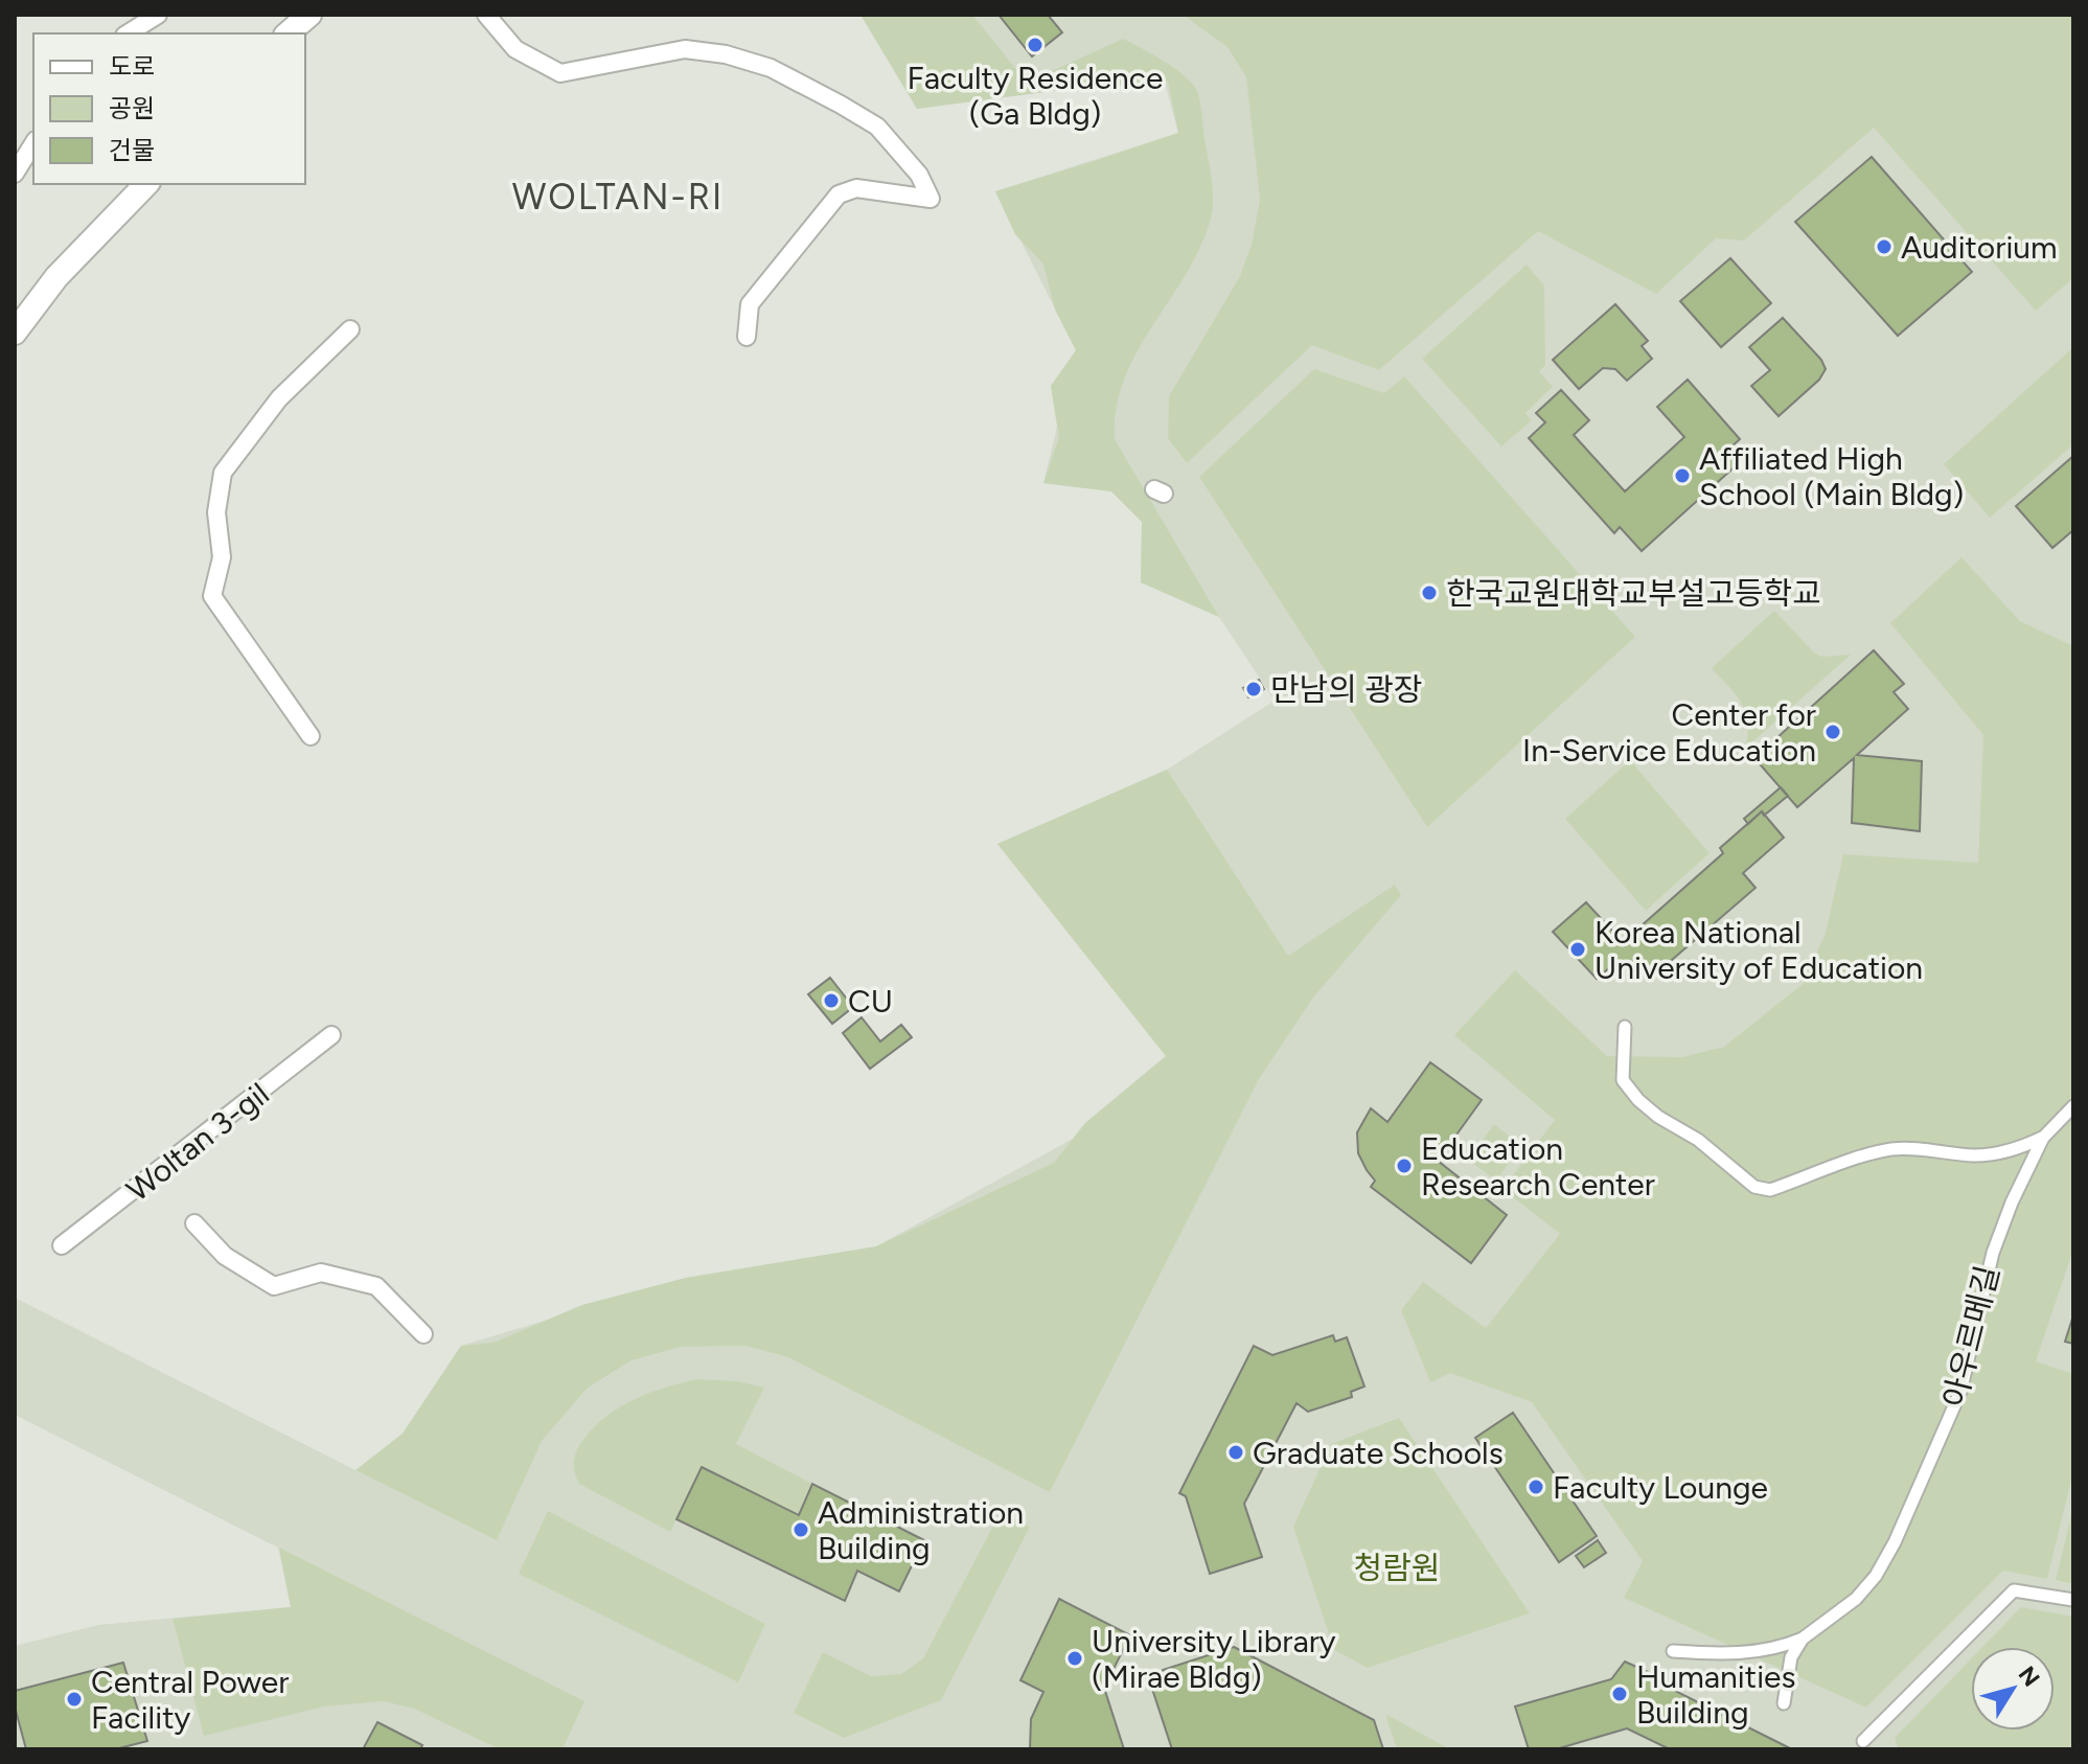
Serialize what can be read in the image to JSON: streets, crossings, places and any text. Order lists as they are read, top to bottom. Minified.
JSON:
{"streets":{"street":["Woltan 3-gil","아우르메길"]},"districts":["WOLTAN-RI"],"parks":["청람원"],"places":["Faculty Residence (Ga Bldg)","Auditorium","Affiliated High School (Main Bldg)","한국교원대학교부설고등학교","만남의 광장","Center for In-Service Education","Korea National University of Education","CU","Education Research Center","Graduate Schools","Faculty Lounge","Administration Building","University Library (Mirae Bldg)","Humanities Building","Central Power Facility"],"legend":["도로","공원","건물"],"north":"top right"}
